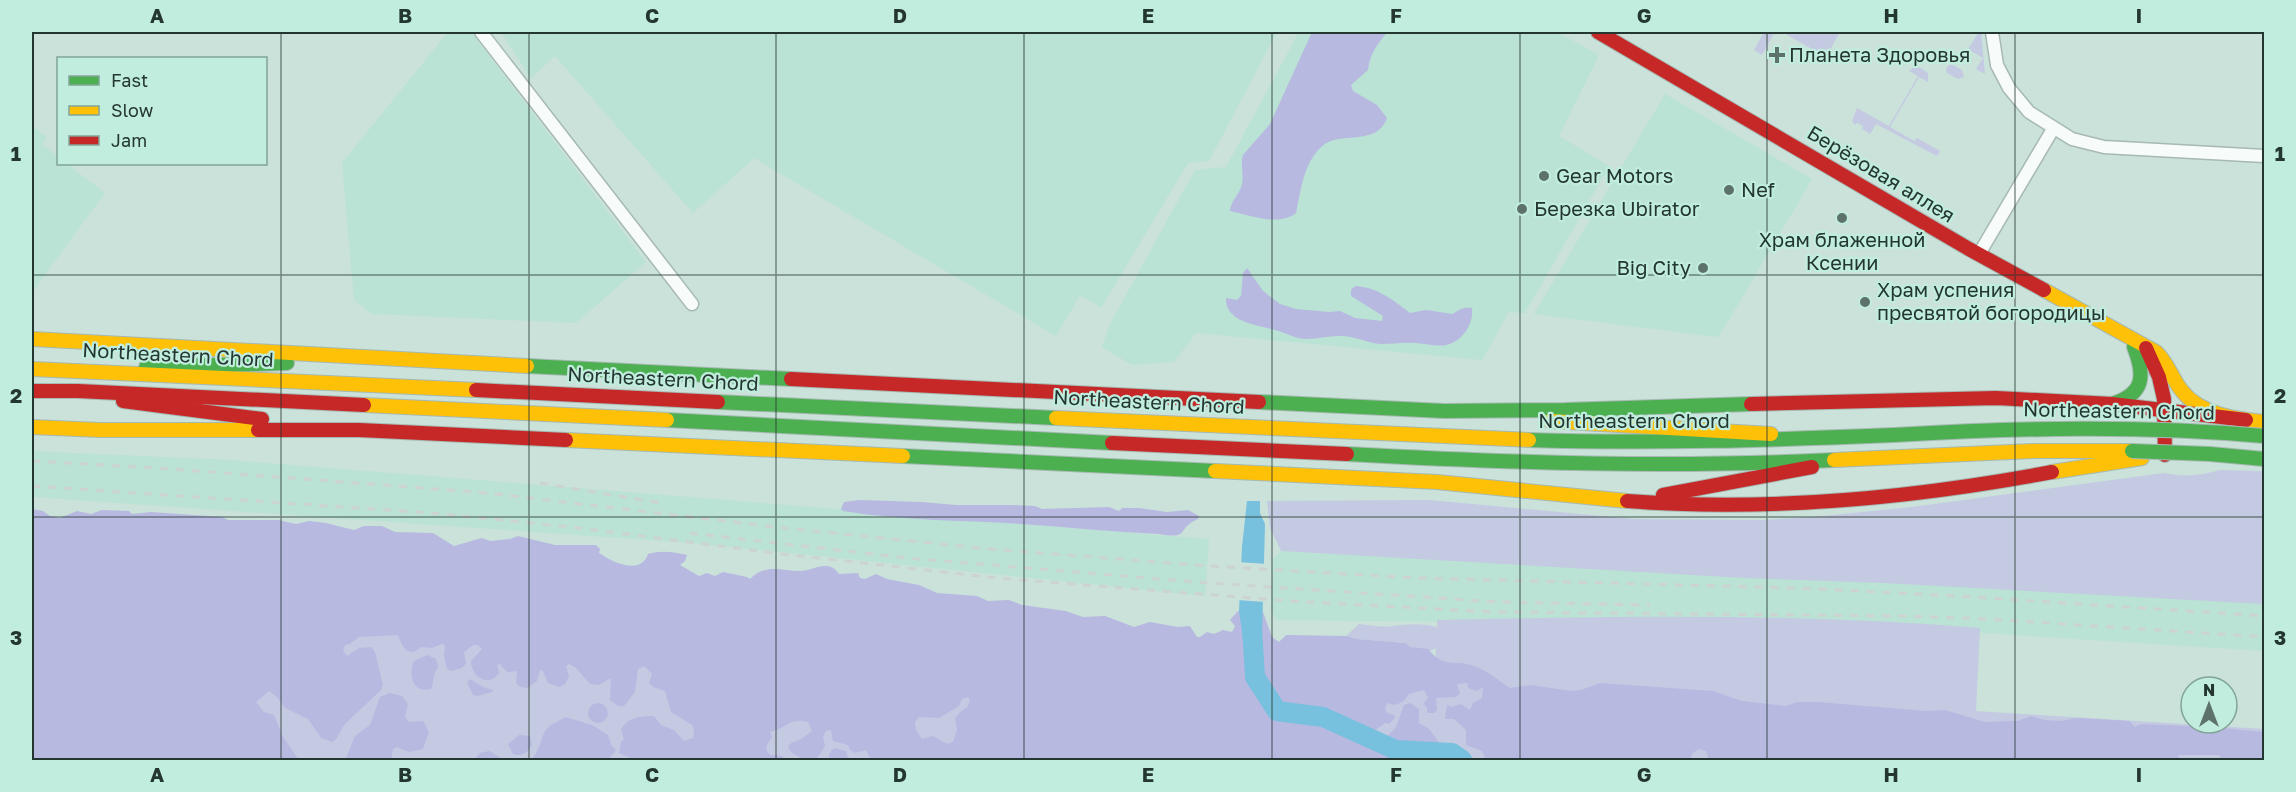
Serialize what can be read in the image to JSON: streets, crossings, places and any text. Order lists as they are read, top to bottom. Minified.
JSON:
{"streets":{"main road":["Берёзовая аллея","Northeastern Chord"]},"places":{"health":["Планета Здоровья"],"other":["Gear Motors","Nef","Березка Ubirator","Храм блаженной Ксении","Big City","Храм успения пресвятой богородицы"]},"legend":["Fast","Slow","Jam"],"north":"top","grid":{"columns":["A","B","C","D","E","F","G","H","I"],"rows":["1","2","3"]}}
